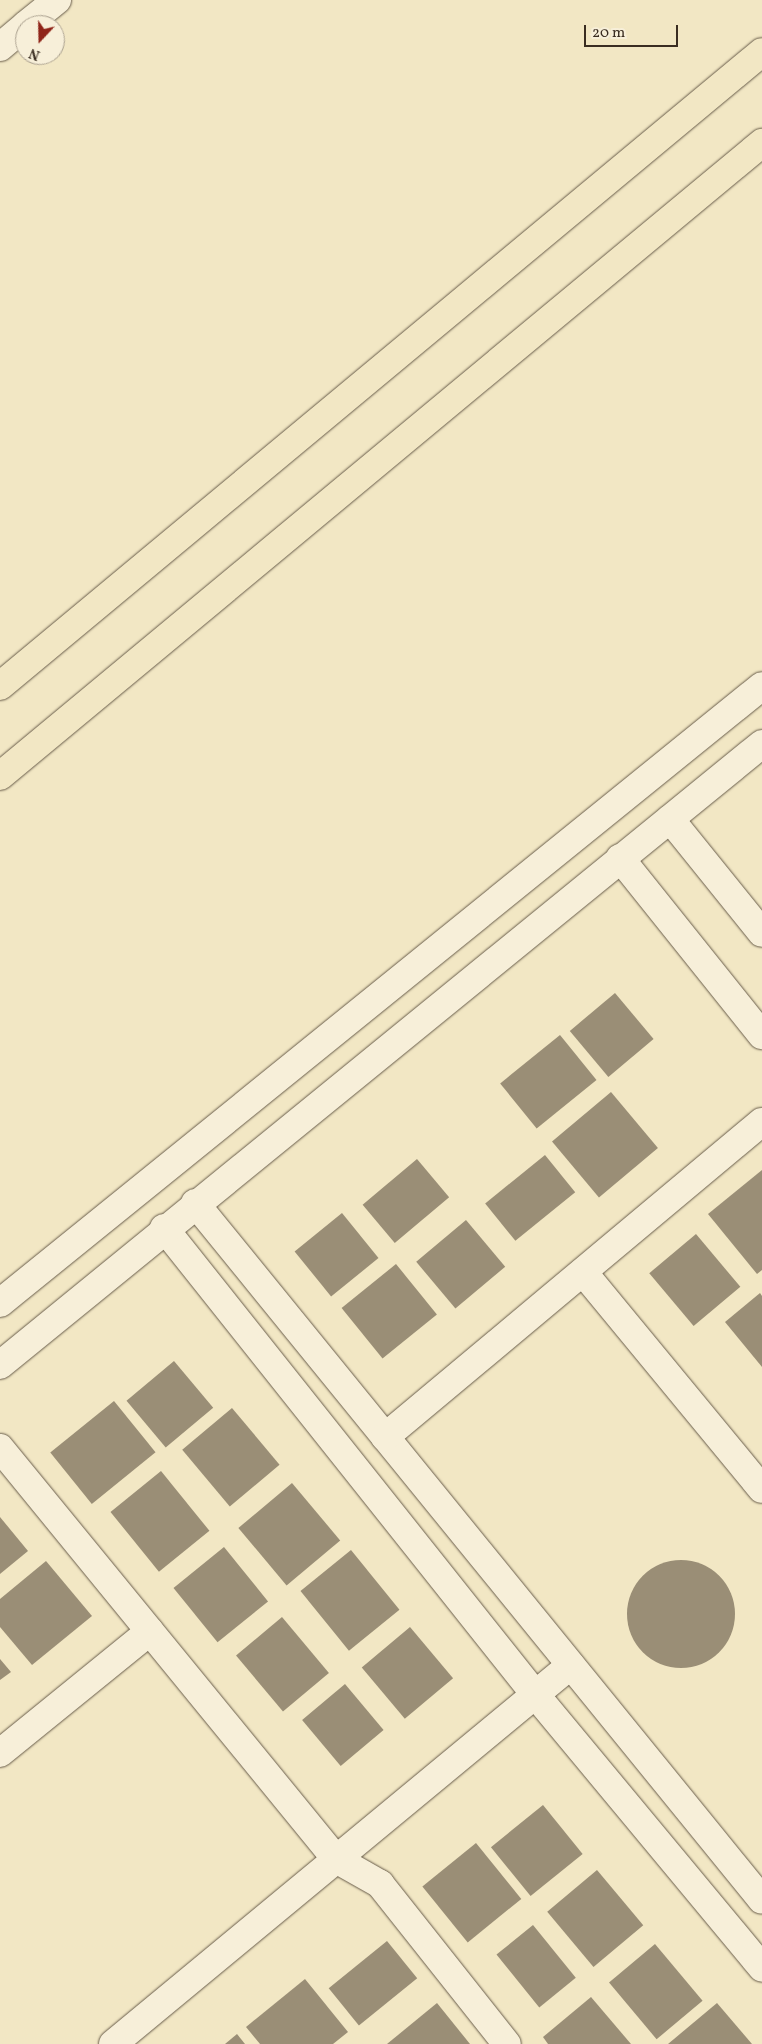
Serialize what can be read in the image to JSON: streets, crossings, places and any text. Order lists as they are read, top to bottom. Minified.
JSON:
{"scale_bar":"20 m","north":"bottom"}
